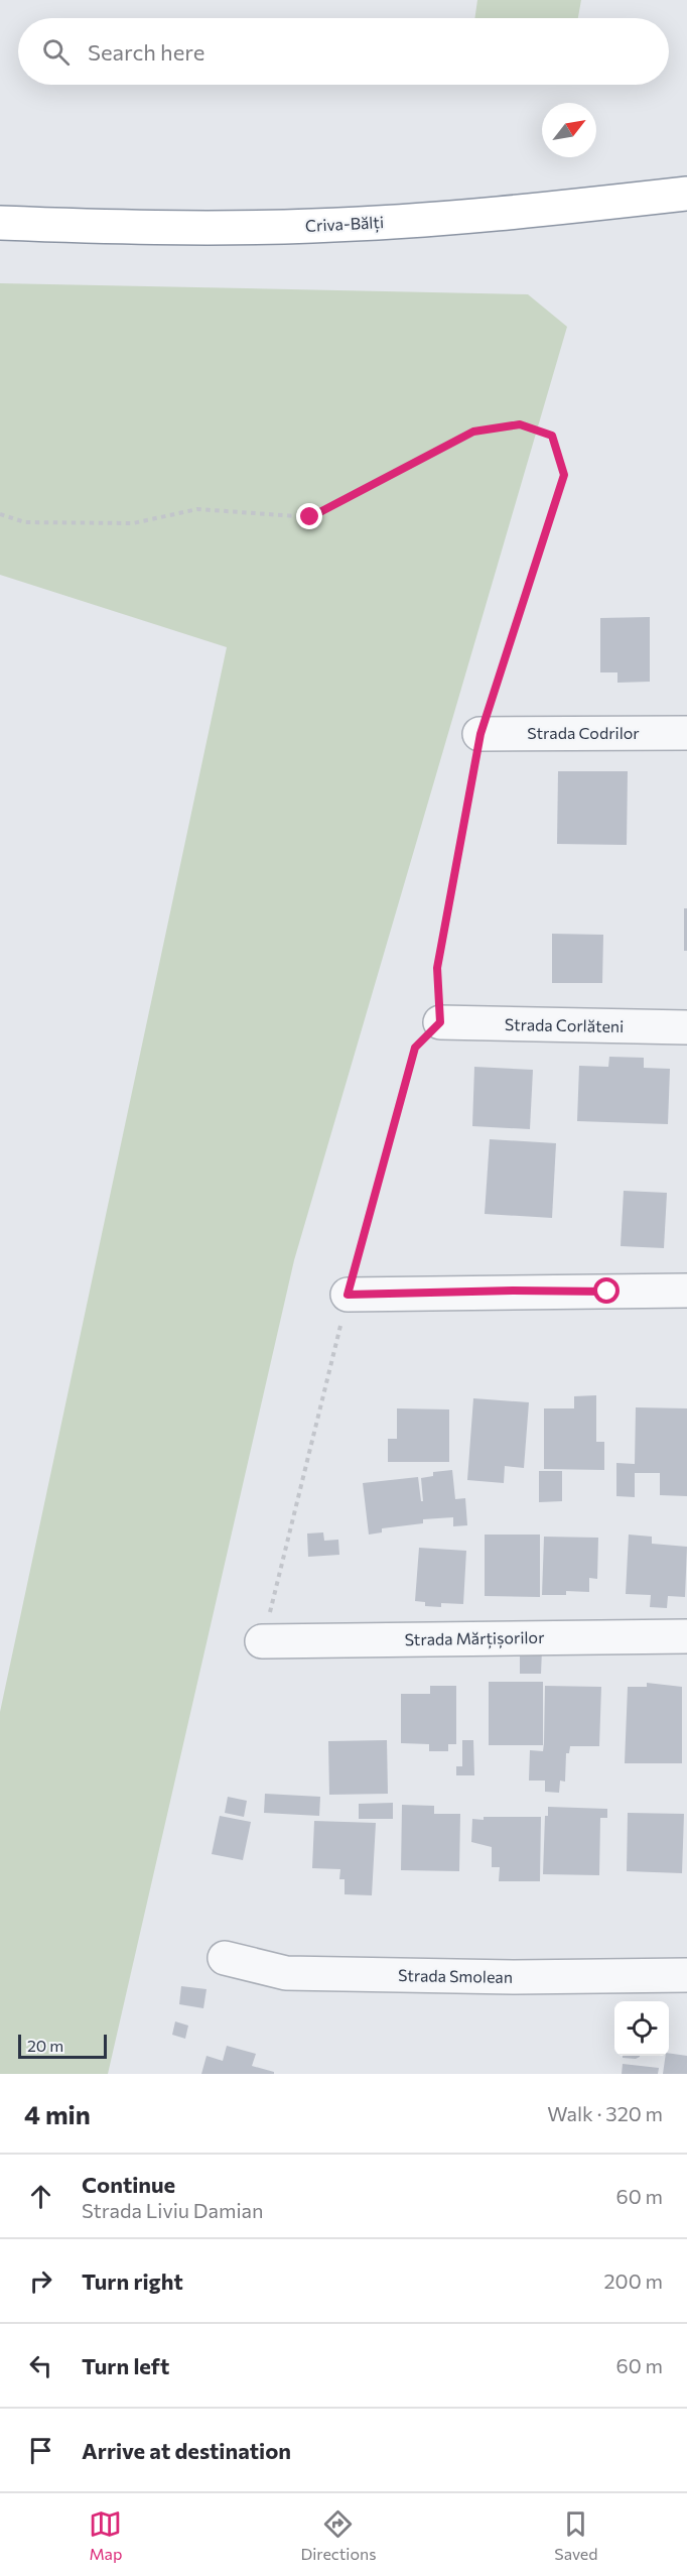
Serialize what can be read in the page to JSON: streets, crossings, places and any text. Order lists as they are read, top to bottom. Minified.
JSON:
{"streets":{"highway":["Criva-Bălți"],"street":["Strada Codrilor","Strada Corlăteni","Strada Mărțișorilor","Strada Smolean"]},"scale_bar":"20 m","north":"top right","page":{"search":"Search here","scale":"20 m","heading":["4 min","Walk · 320 m"],"list":[["Continue","Strada Liviu Damian","60 m"],["Turn right","200 m"],["Turn left","60 m"],"Arrive at destination"],"nav":["Map","Directions","Saved"]}}
